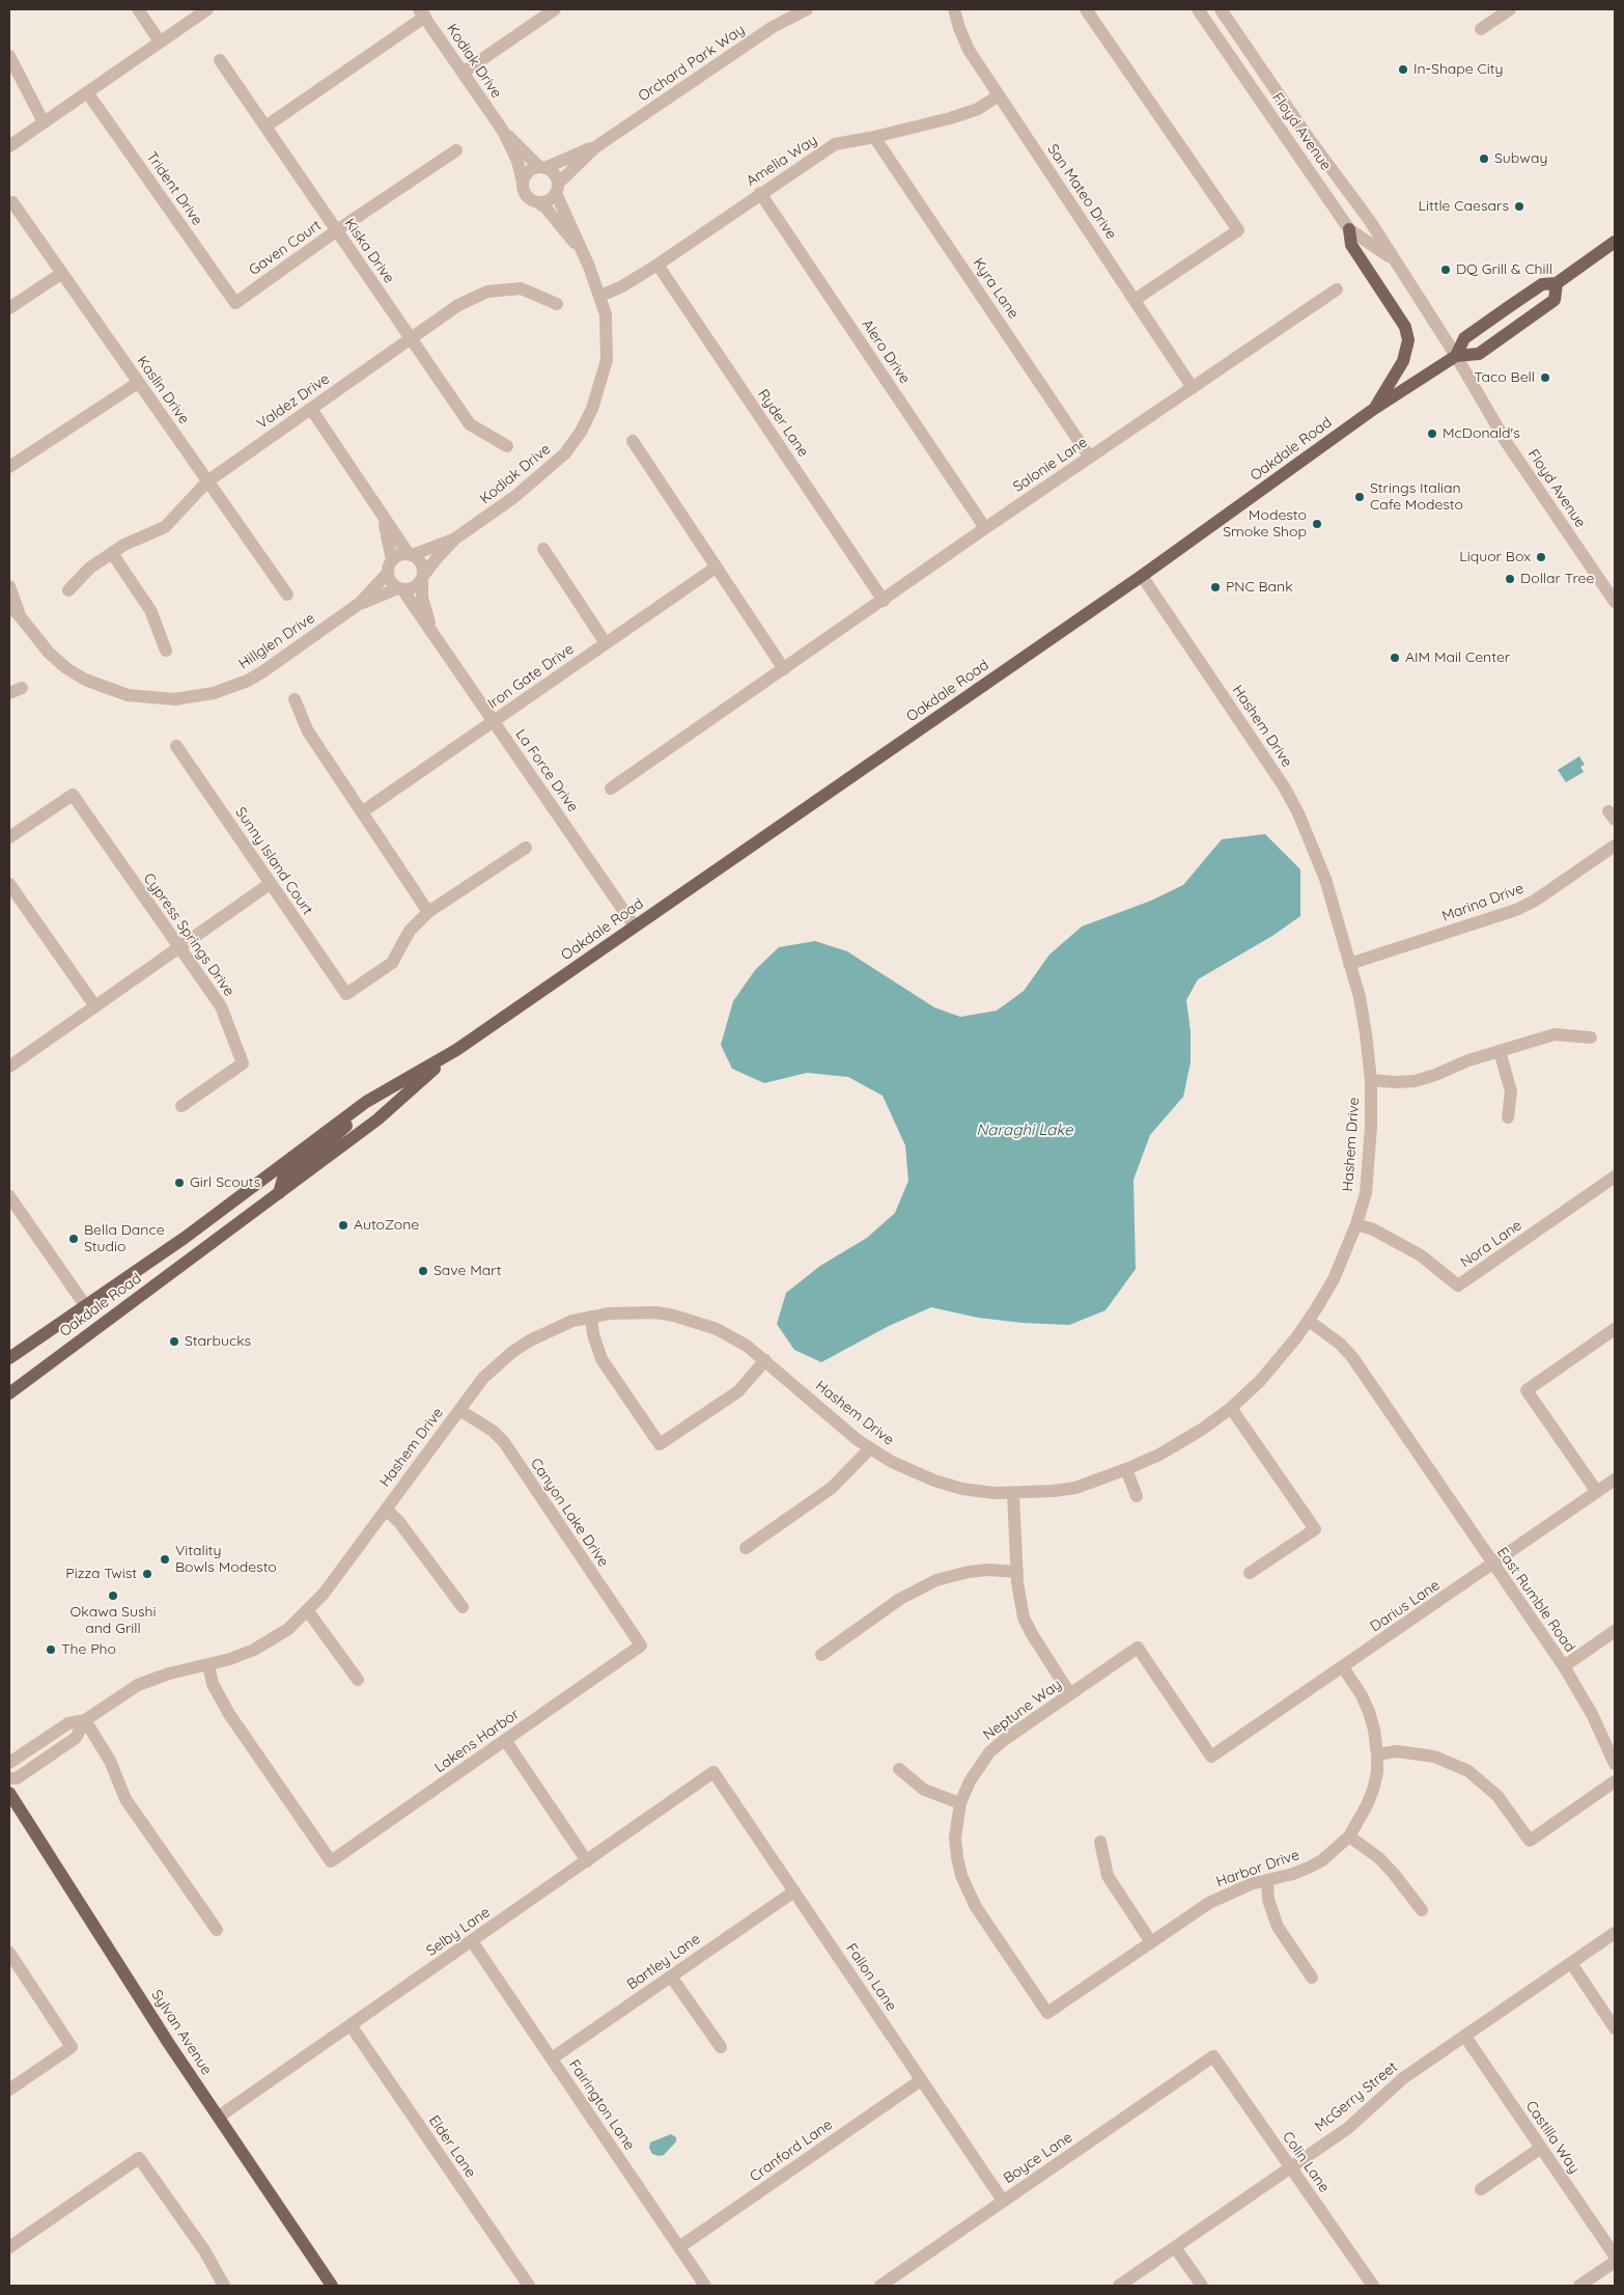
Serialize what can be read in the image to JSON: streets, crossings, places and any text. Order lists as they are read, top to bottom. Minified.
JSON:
{"streets":{"main road":["Oakdale Road","Sylvan Avenue"],"street":["Kodiak Drive","Orchard Park Way","Floyd Avenue","Amelia Way","Trident Drive","San Mateo Drive","Gaven Court","Kiska Drive","Kyra Lane","Alero Drive","Kaslin Drive","Valdez Drive","Ryder Lane","Salonie Lane","Hillglen Drive","Iron Gate Drive","Hashem Drive","La Force Drive","Sunny Island Court","Marina Drive","Cypress Springs Drive","Nora Lane","Canyon Lake Drive","East Rumble Road","Darius Lane","Neptune Way","Lakens Harbor","Harbor Drive","Selby Lane","Bartley Lane","Fallon Lane","McGerry Street","Fairington Lane","Castilla Way","Elder Lane","Cranford Lane","Boyce Lane","Colin Lane"]},"crossings":[["Kodiak Drive","Orchard Park Way"],["Kodiak Drive","Amelia Way"],["Kodiak Drive","Hillglen Drive"],["Kodiak Drive","La Force Drive"],["Floyd Avenue","Oakdale Road"],["Amelia Way","San Mateo Drive"],["Amelia Way","Kyra Lane"],["Amelia Way","Alero Drive"],["Amelia Way","Ryder Lane"],["Trident Drive","Gaven Court"],["San Mateo Drive","Salonie Lane"],["Gaven Court","Kiska Drive"],["Kiska Drive","Valdez Drive"],["Kyra Lane","Salonie Lane"],["Alero Drive","Salonie Lane"],["Kaslin Drive","Valdez Drive"],["Valdez Drive","La Force Drive"],["Ryder Lane","Salonie Lane"],["Oakdale Road","Hashem Drive"],["Oakdale Road","La Force Drive"],["Hillglen Drive","La Force Drive"],["Iron Gate Drive","La Force Drive"],["Hashem Drive","Marina Drive"],["Hashem Drive","Nora Lane"],["Hashem Drive","Canyon Lake Drive"],["Hashem Drive","East Rumble Road"],["Hashem Drive","Lakens Harbor"],["Canyon Lake Drive","Lakens Harbor"],["East Rumble Road","Darius Lane"],["Darius Lane","Neptune Way"],["Darius Lane","Harbor Drive"],["Neptune Way","Harbor Drive"],["Selby Lane","Fallon Lane"],["Selby Lane","Sylvan Avenue"],["Selby Lane","Fairington Lane"],["Selby Lane","Elder Lane"],["Bartley Lane","Fallon Lane"],["Bartley Lane","Fairington Lane"],["Fallon Lane","Cranford Lane"],["Fallon Lane","Boyce Lane"],["McGerry Street","Castilla Way"],["McGerry Street","Colin Lane"],["Fairington Lane","Cranford Lane"],["Boyce Lane","Colin Lane"]],"water":["Naraghi Lake"],"places":["In-Shape City","Subway","Little Caesars","DQ Grill & Chill","Taco Bell","McDonald's","Strings Italian Cafe Modesto","Modesto Smoke Shop","Liquor Box","Dollar Tree","PNC Bank","AIM Mail Center","Girl Scouts","AutoZone","Bella Dance Studio","Save Mart","Starbucks","Vitality Bowls Modesto","Pizza Twist","Okawa Sushi and Grill","The Pho"]}
